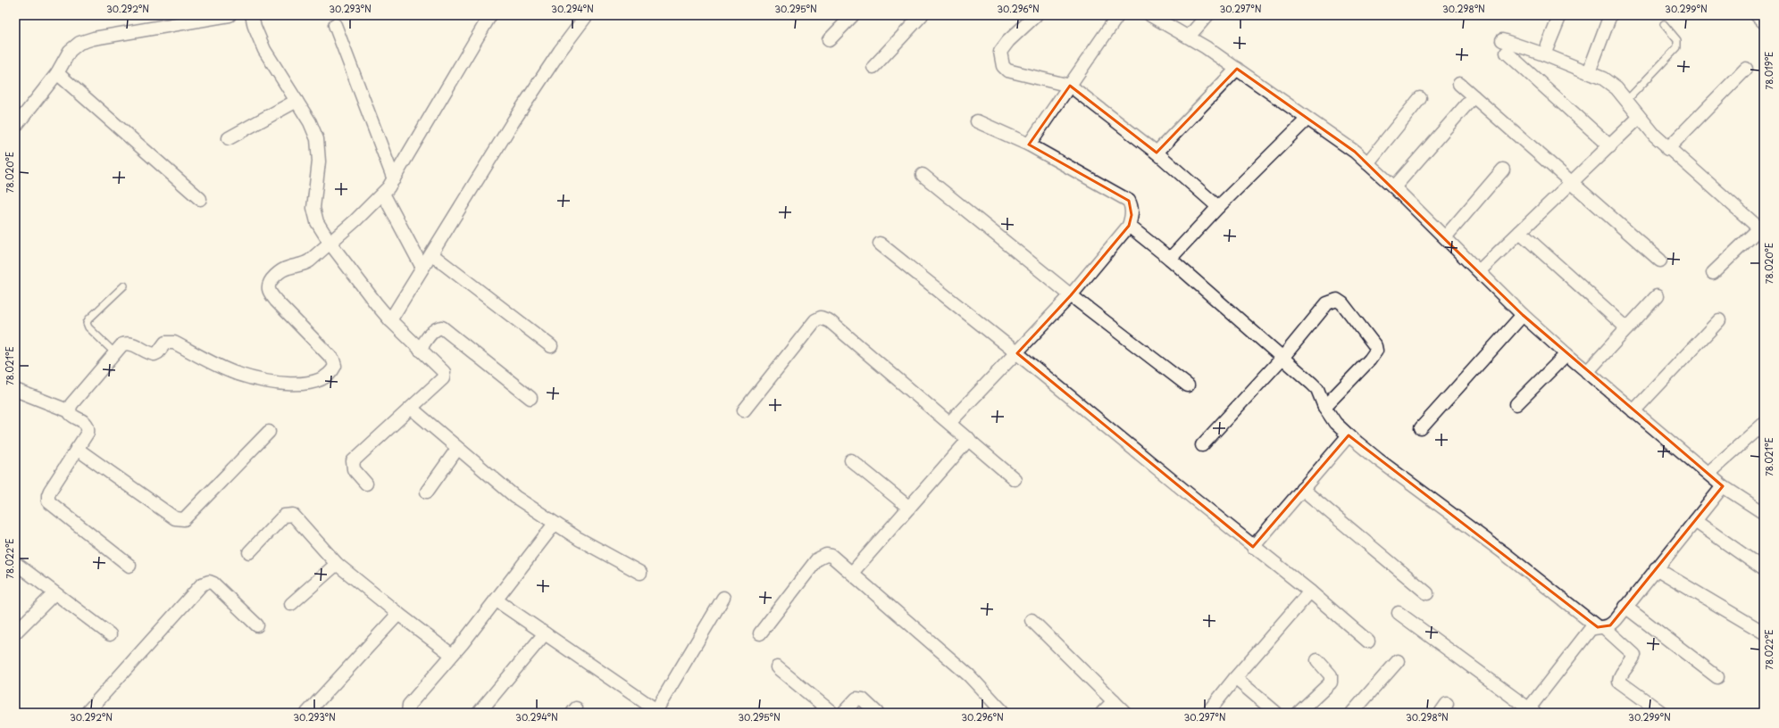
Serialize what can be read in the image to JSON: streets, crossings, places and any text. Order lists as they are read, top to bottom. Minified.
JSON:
{"coordinates":["30.292°N","30.293°N","30.294°N","30.295°N","30.296°N","30.297°N","30.298°N","30.299°N","78.019°E","78.020°E","78.021°E","78.022°E"]}
